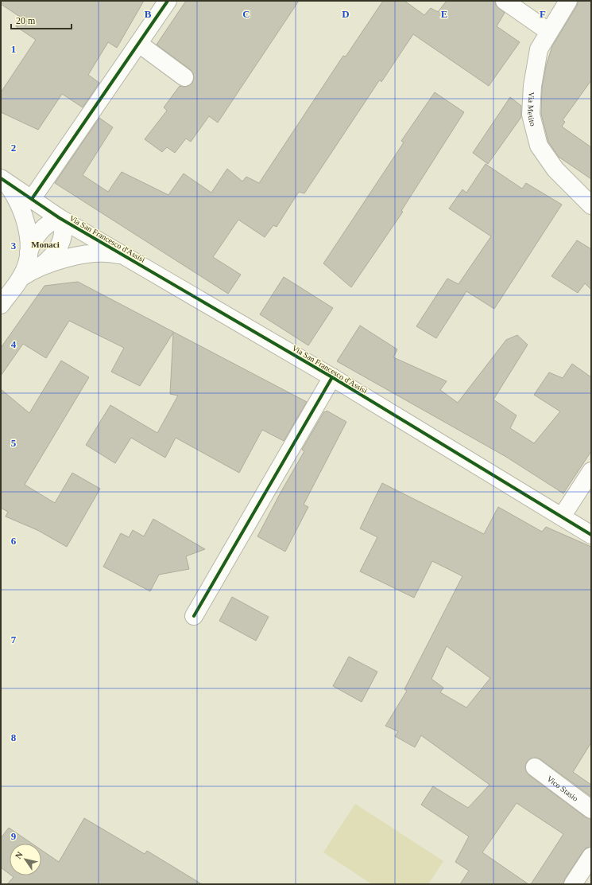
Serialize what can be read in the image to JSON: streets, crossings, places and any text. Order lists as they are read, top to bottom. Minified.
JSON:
{"streets":{"street":["Via Metito","Via San Francesco d'Assisi","Vico Stasio"]},"districts":["Monaci"],"scale_bar":"20 m","north":"top left","grid":{"columns":["B","C","D","E","F"],"rows":["1","2","3","4","5","6","7","8","9"]}}
